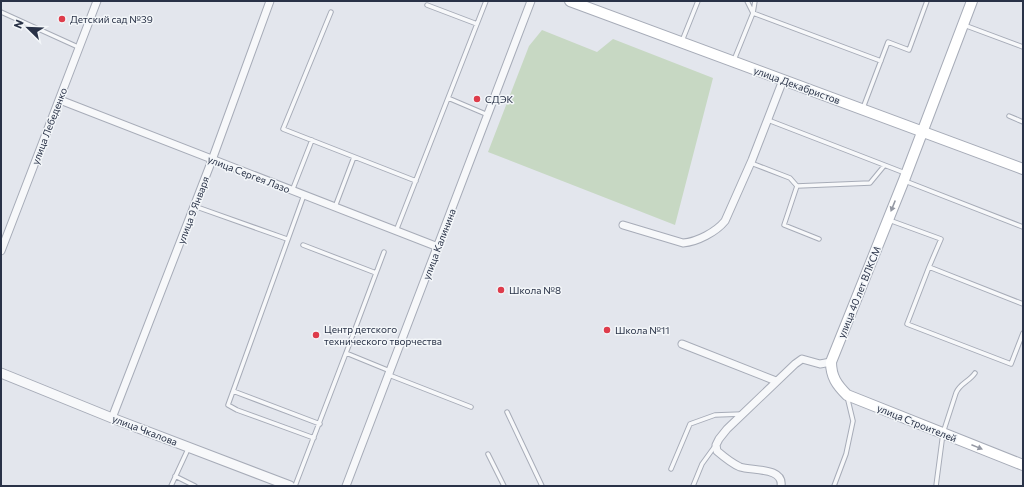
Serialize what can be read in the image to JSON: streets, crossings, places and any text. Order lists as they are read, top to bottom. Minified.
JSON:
{"streets":{"main road":["улица Декабристов","улица 40 лет ВЛКСМ","улица Строителей"],"street":["улица Лебеденко","улица Сергея Лазо","улица 9 Января","улица Калинина","улица Чкалова"]},"crossings":[["улица Декабристов","улица 40 лет ВЛКСМ"],["улица Лебеденко","улица Сергея Лазо"],["улица Сергея Лазо","улица 9 Января"],["улица Сергея Лазо","улица Калинина"],["улица 9 Января","улица Чкалова"],["улица 40 лет ВЛКСМ","улица Строителей"]],"one_way":["улица Строителей"],"places":["Детский сад №39","СДЭК","Школа №8","Школа №11","Центр детского технического творчества"],"north":"top left"}
